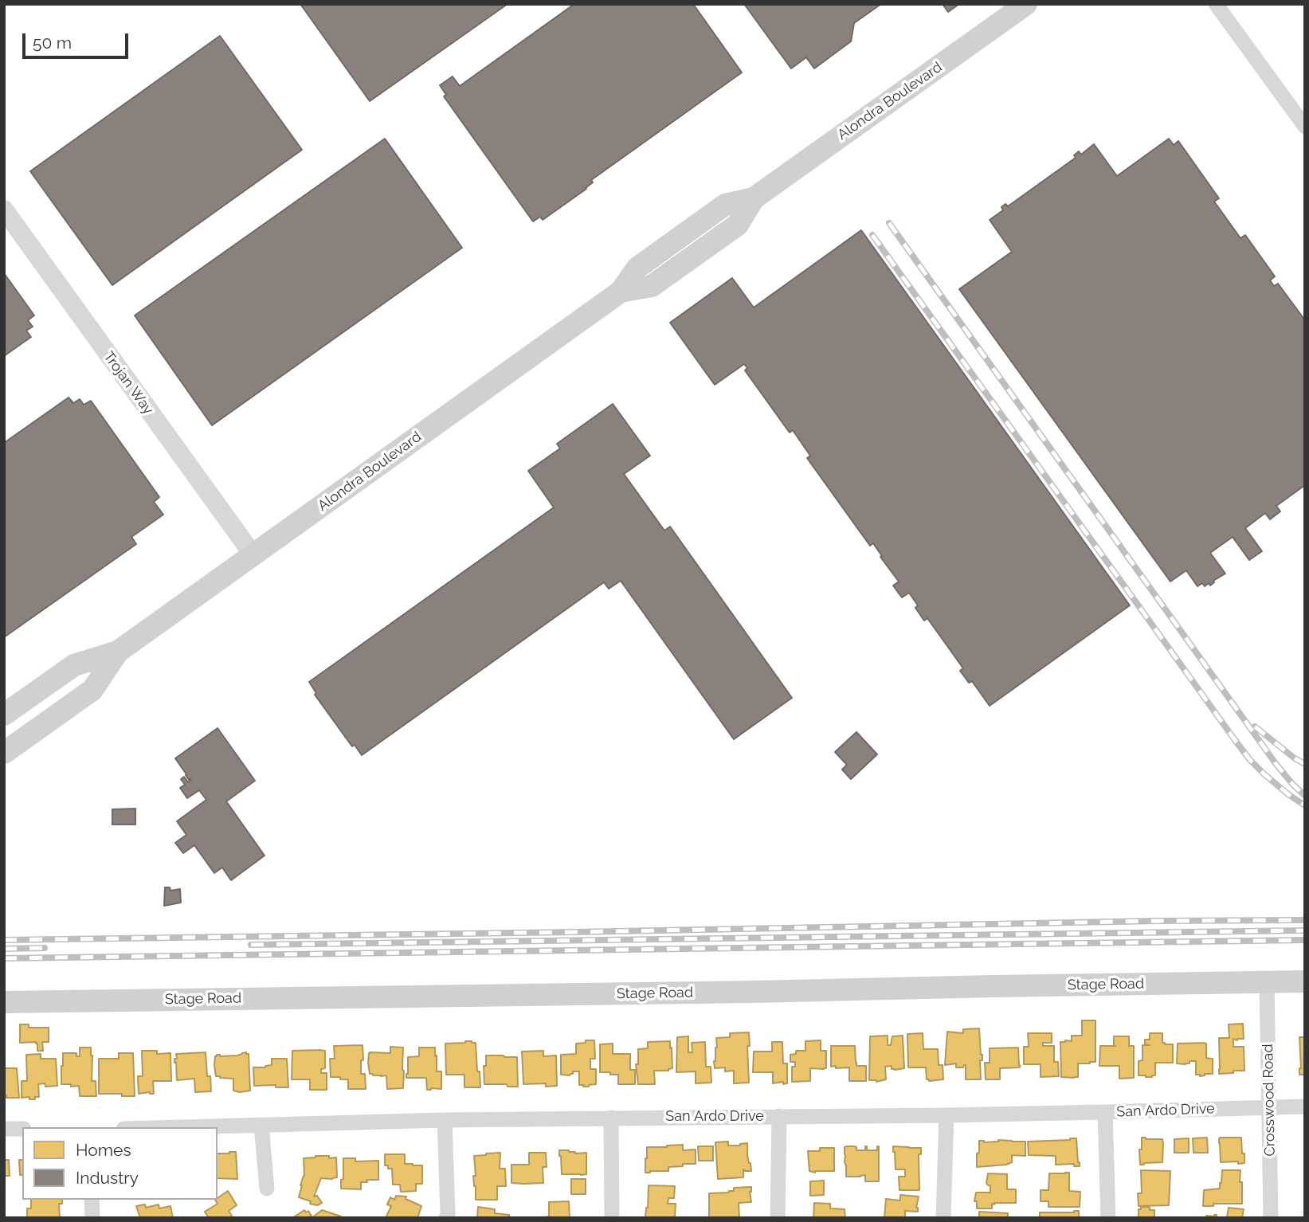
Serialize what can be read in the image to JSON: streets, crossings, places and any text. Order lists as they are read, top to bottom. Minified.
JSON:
{"streets":{"main road":["Alondra Boulevard","Stage Road"],"street":["Trojan Way","Crosswood Road","San Ardo Drive"]},"crossings":[["Alondra Boulevard","Trojan Way"],["Stage Road","Crosswood Road"],["Crosswood Road","San Ardo Drive"]],"legend":["Homes","Industry"],"scale_bar":"50 m"}
